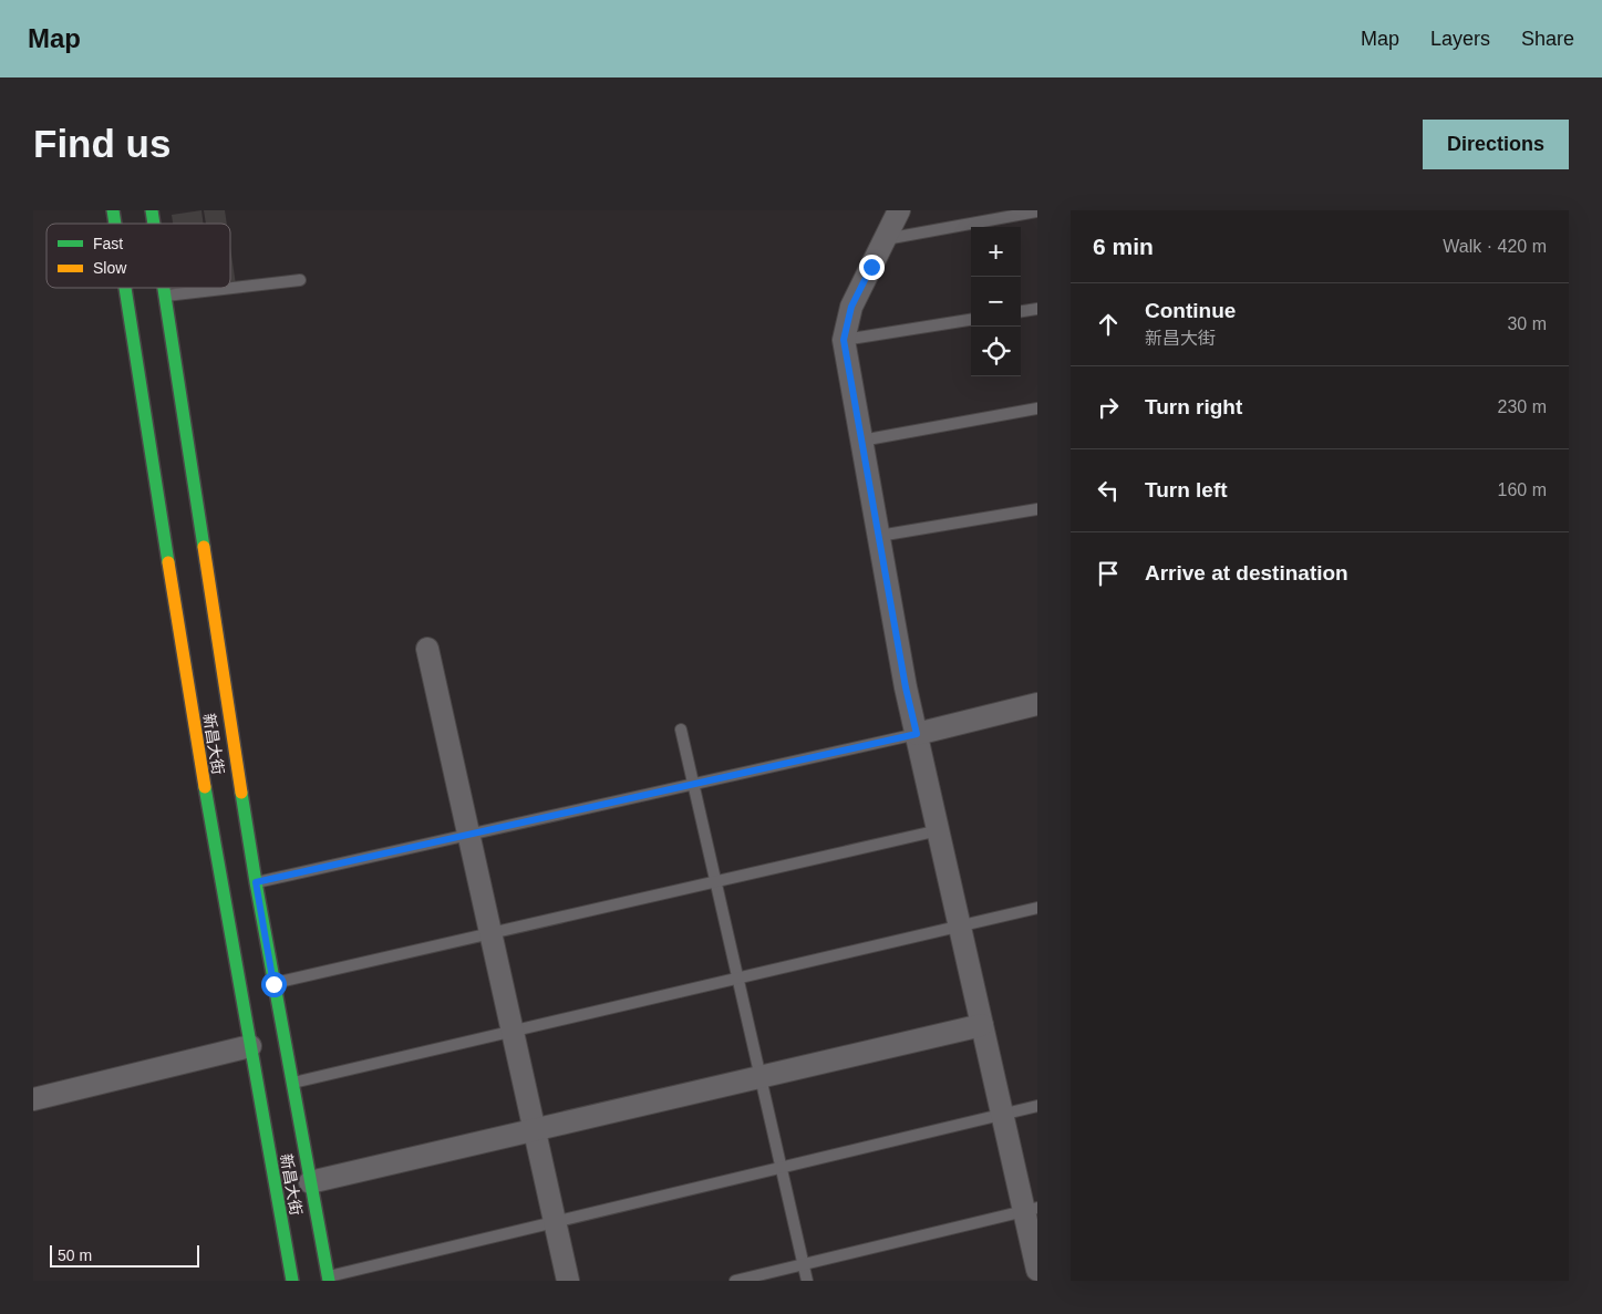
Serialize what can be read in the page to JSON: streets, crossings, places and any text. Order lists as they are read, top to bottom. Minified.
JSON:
{"streets":{"main road":["新昌大街"]},"legend":["Fast","Slow"],"scale_bar":"50 m","page":{"header":"Map","nav":["Map","Layers","Share"],"buttons":"Directions","title":"Find us","heading":["6 min","Walk · 420 m"],"map_buttons":["+","−"],"list":[["Continue","新昌大街","30 m"],["Turn right","230 m"],["Turn left","160 m"],"Arrive at destination"],"scale":"50 m"}}
